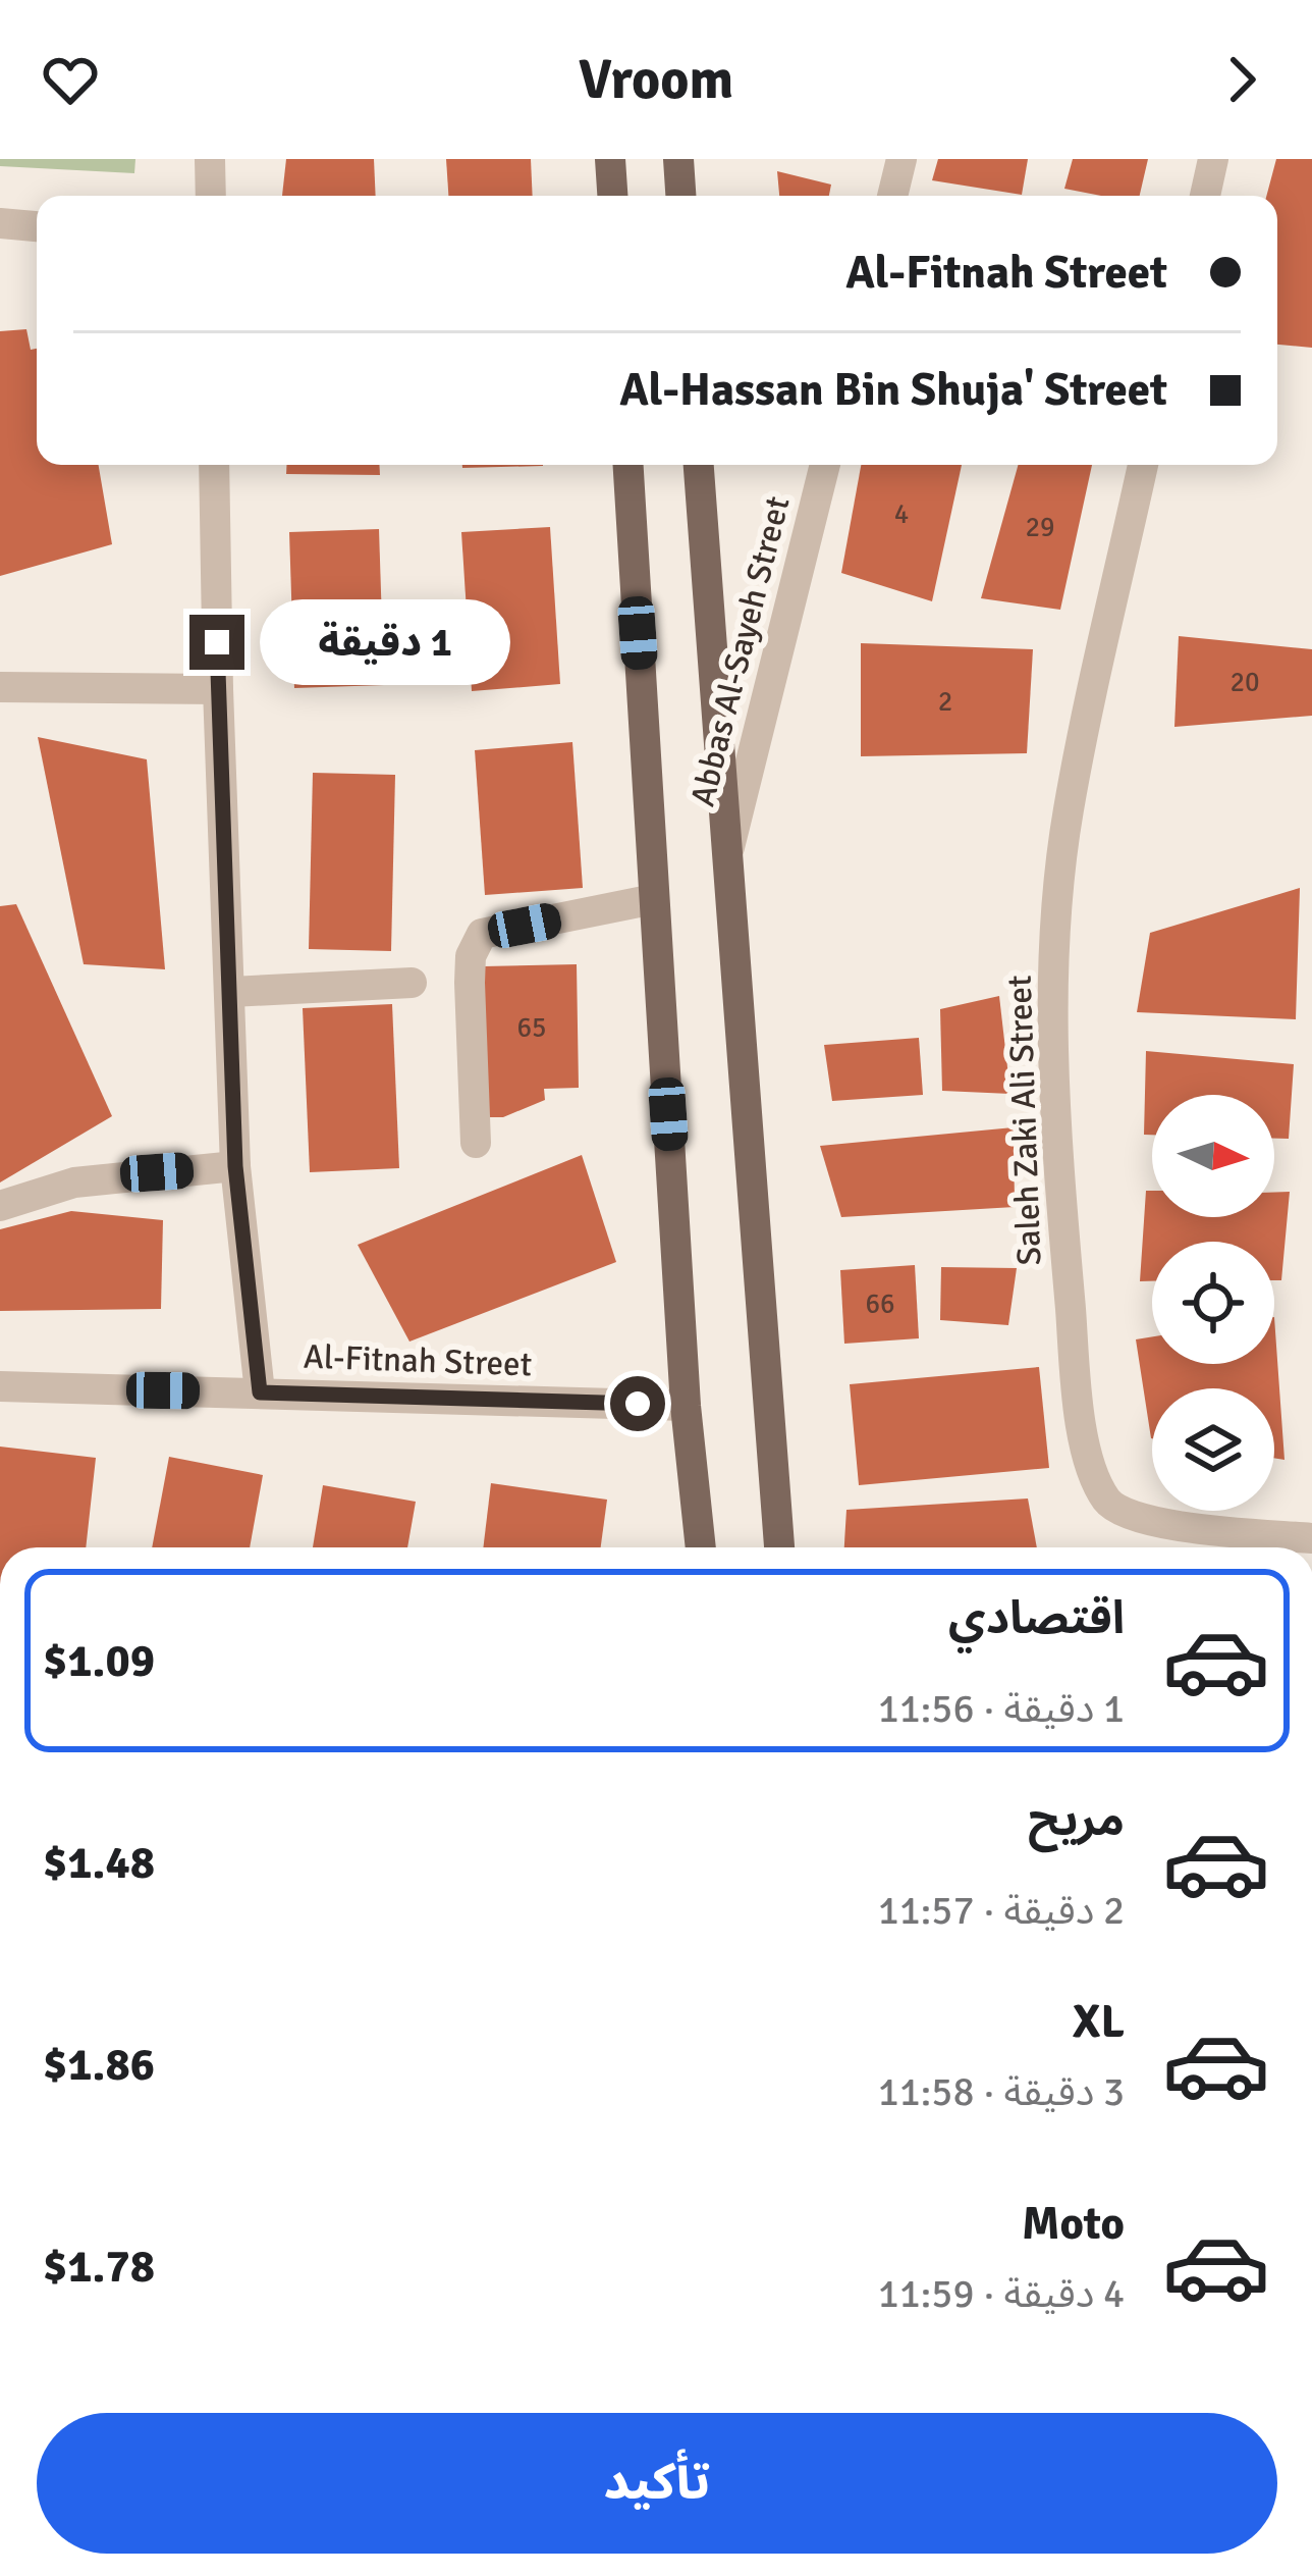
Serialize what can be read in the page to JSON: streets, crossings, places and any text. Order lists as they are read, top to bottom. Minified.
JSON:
{"streets":{"street":["Abbas Al-Sayeh Street","Saleh Zaki Ali Street","Al-Fitnah Street"]},"house_numbers":["4","29","20","2","65","66"],"north":"right","page":{"header":"Vroom","banner":["Al-Fitnah Street","Al-Hassan Bin Shuja' Street"],"bubble":"1 دقيقة","list":[{"name":"اقتصادي","note":"1 دقيقة · 11:56","value":"$1.09"},{"name":"مريح","note":"2 دقيقة · 11:57","value":"$1.48"},{"name":"XL","note":"3 دقيقة · 11:58","value":"$1.86"},{"name":"Moto","note":"4 دقيقة · 11:59","value":"$1.78"}],"buttons":"تأكيد"}}
